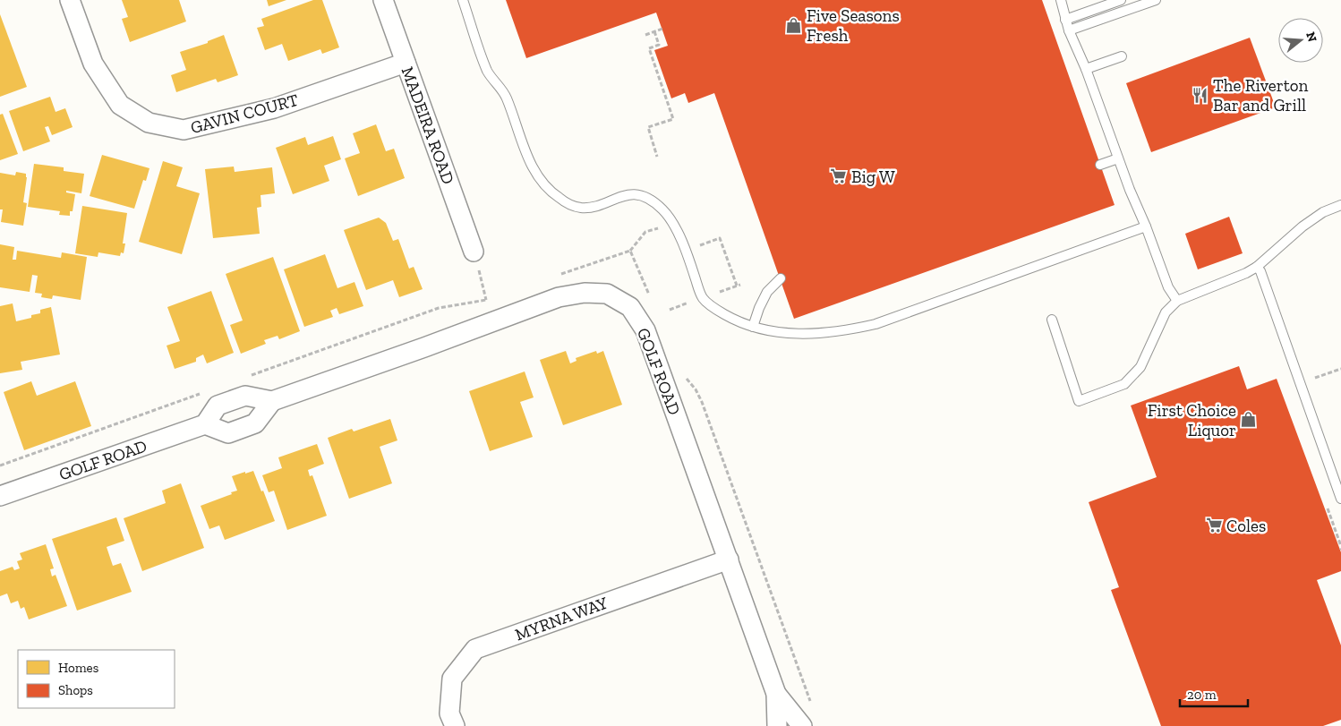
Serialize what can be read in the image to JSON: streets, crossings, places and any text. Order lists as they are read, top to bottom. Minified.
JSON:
{"streets":{"street":["GAVIN COURT","MADEIRA ROAD","GOLF ROAD","MYRNA WAY"]},"crossings":[["GAVIN COURT","MADEIRA ROAD"],["GOLF ROAD","MYRNA WAY"]],"places":{"shop":["Five Seasons Fresh","First Choice Liquor"],"restaurant":["The Riverton Bar and Grill"],"supermarket":["Big W","Coles"]},"legend":["Homes","Shops"],"scale_bar":"20 m","north":"right"}
